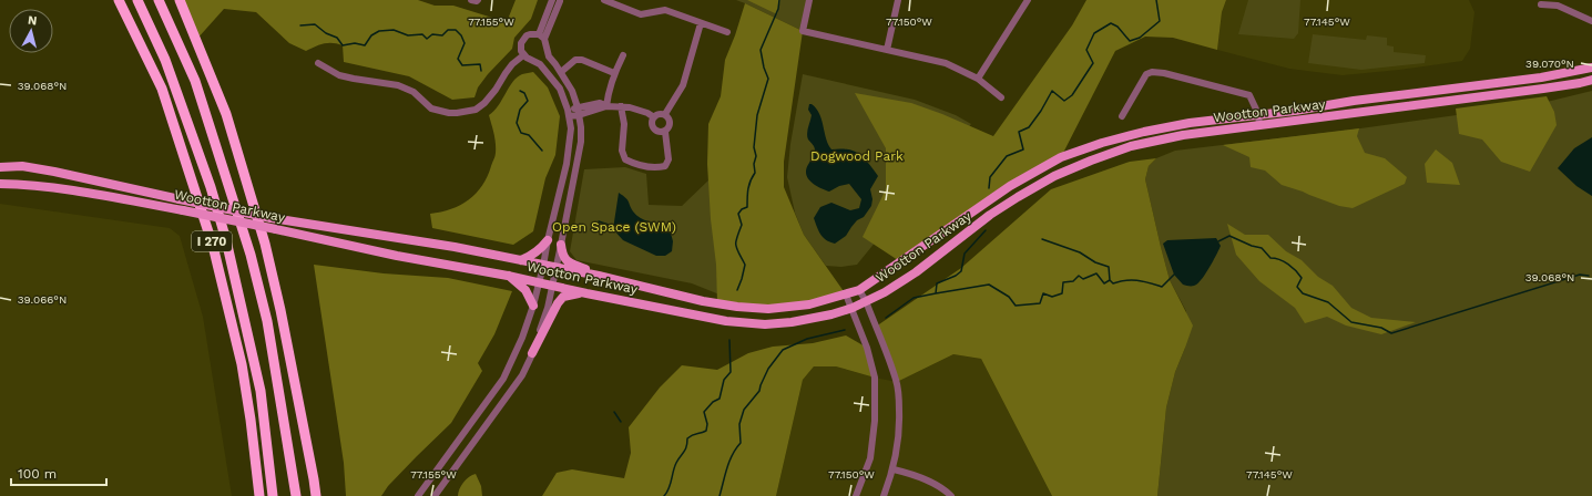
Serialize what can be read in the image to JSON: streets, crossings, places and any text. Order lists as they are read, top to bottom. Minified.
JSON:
{"streets":{"highway":["I 270"],"main road":["Wootton Parkway"]},"parks":["Dogwood Park","Open Space (SWM)"],"scale_bar":"100 m","north":"top","coordinates":["77.155°W","77.150°W","77.145°W","39.070°N","39.068°N","39.066°N"]}
